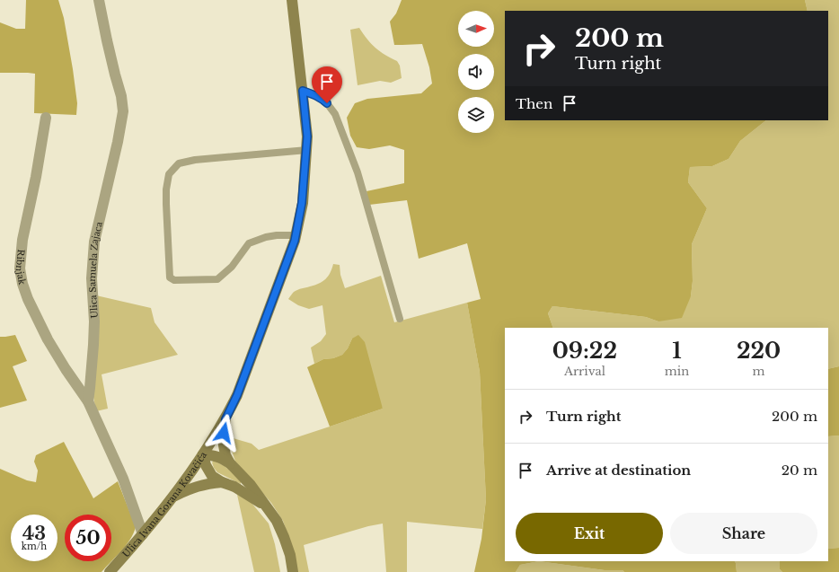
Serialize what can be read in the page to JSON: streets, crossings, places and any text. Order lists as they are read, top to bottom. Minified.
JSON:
{"streets":{"main road":["Ulica Ivana Gorana Kovačića"],"street":["Ribnjak","Ulica Samuela Zajaca"]},"crossings":[["Ribnjak","Ulica Samuela Zajaca"]],"north":"right","page":{"turn":["200 m","Turn right"],"then":"Then","eta":["09:22","Arrival","1","min","220","m"],"list":[{"name":"Turn right","value":"200 m"},{"name":"Arrive at destination","value":"20 m"}],"buttons":["Exit","Share"],"speed":"43 km/h","limit":"50"}}
